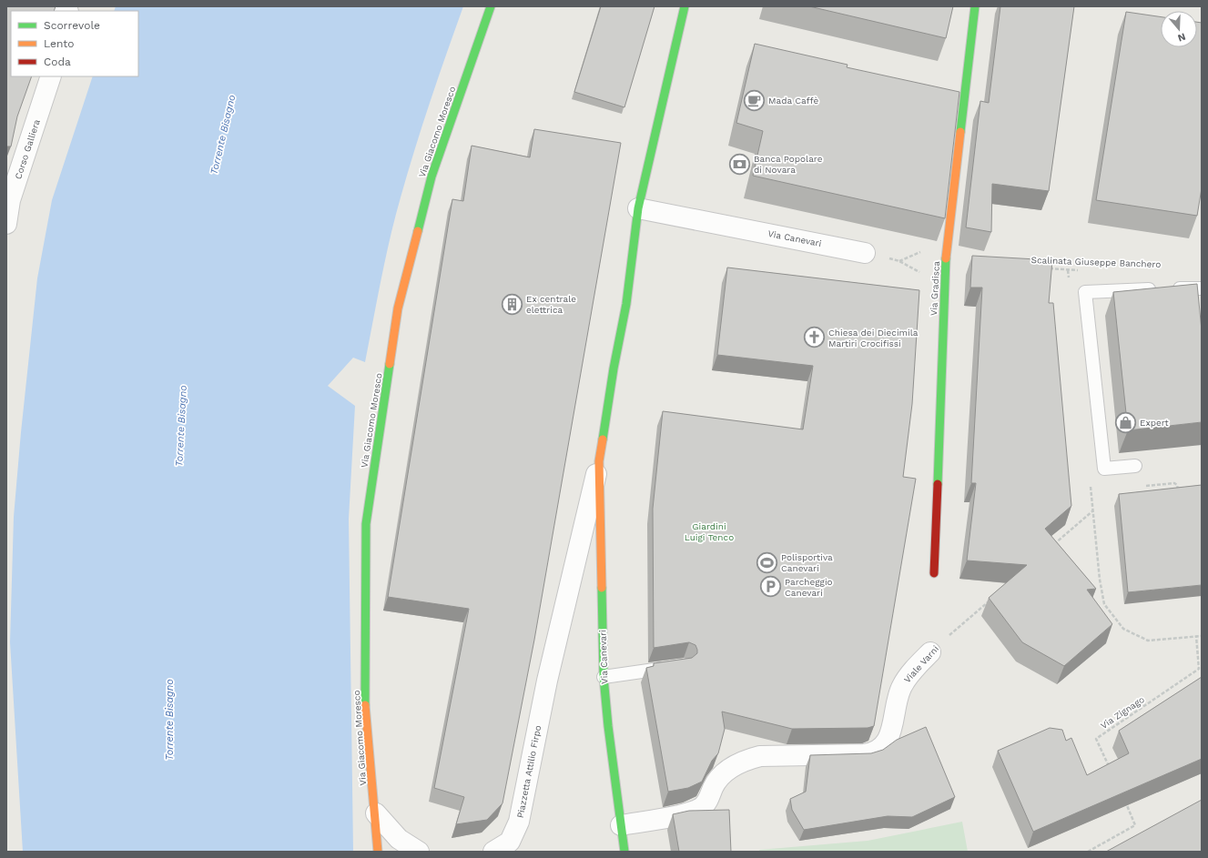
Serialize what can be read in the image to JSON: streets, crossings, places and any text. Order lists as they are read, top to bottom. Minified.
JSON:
{"streets":{"main road":["Via Giacomo Moresco","Via Canevari","Via Gradisca"],"street":["Corso Galliera","Viale Varni","Piazzetta Attilio Firpo"],"path":["Scalinata Giuseppe Banchero","Via Zignago"]},"crossings":[["Via Canevari","Viale Varni"],["Via Canevari","Piazzetta Attilio Firpo"]],"water":["Torrente Bisagno"],"parks":["Giardini Luigi Tenco"],"places":{"cafe":["Mada Caffè"],"bank":["Banca Popolare di Novara"],"building":["Ex centrale elettrica"],"church":["Chiesa dei Diecimila Martiri Crocifissi"],"shop":["Expert"],"sports":["Polisportiva Canevari"],"parking":["Parcheggio Canevari"]},"legend":["Scorrevole","Lento","Coda"],"north":"bottom"}
